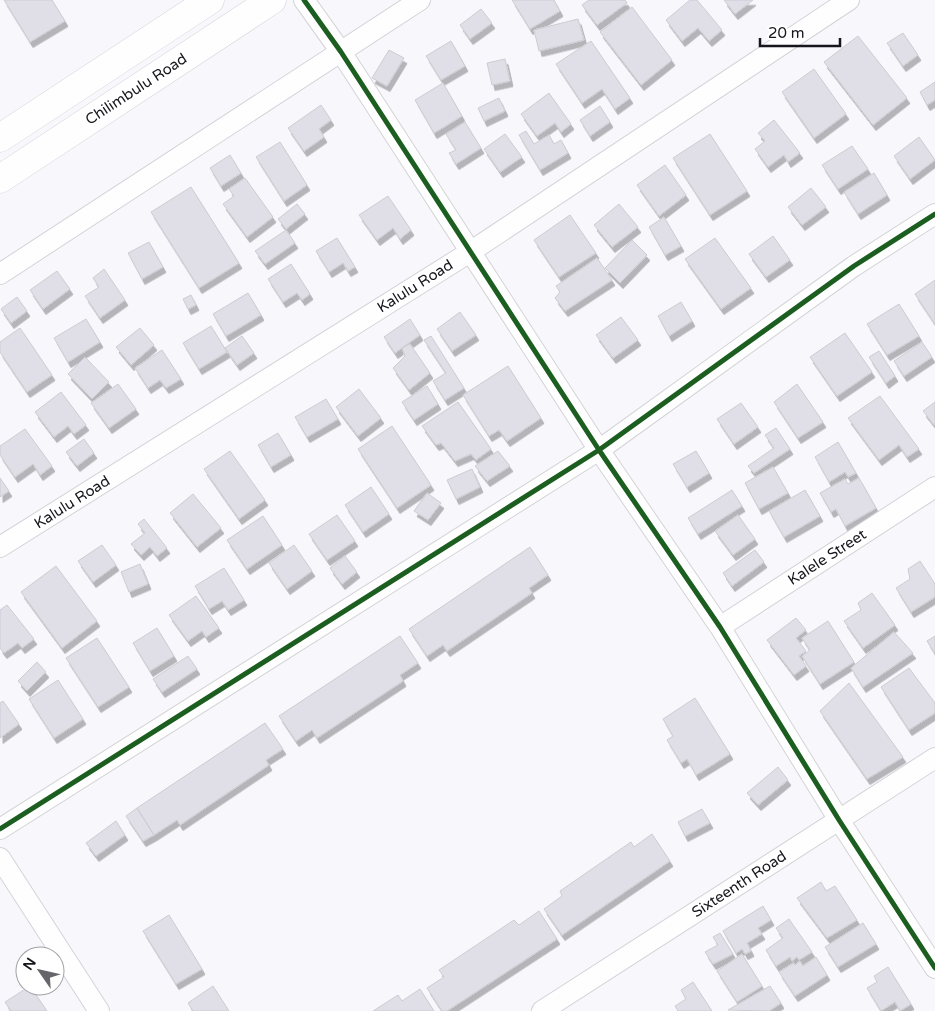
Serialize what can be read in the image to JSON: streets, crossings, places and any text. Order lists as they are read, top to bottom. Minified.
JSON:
{"streets":{"main road":["Chilimbulu Road"],"street":["Kalulu Road","Kalele Street","Sixteenth Road"]},"scale_bar":"20 m","north":"top left"}
